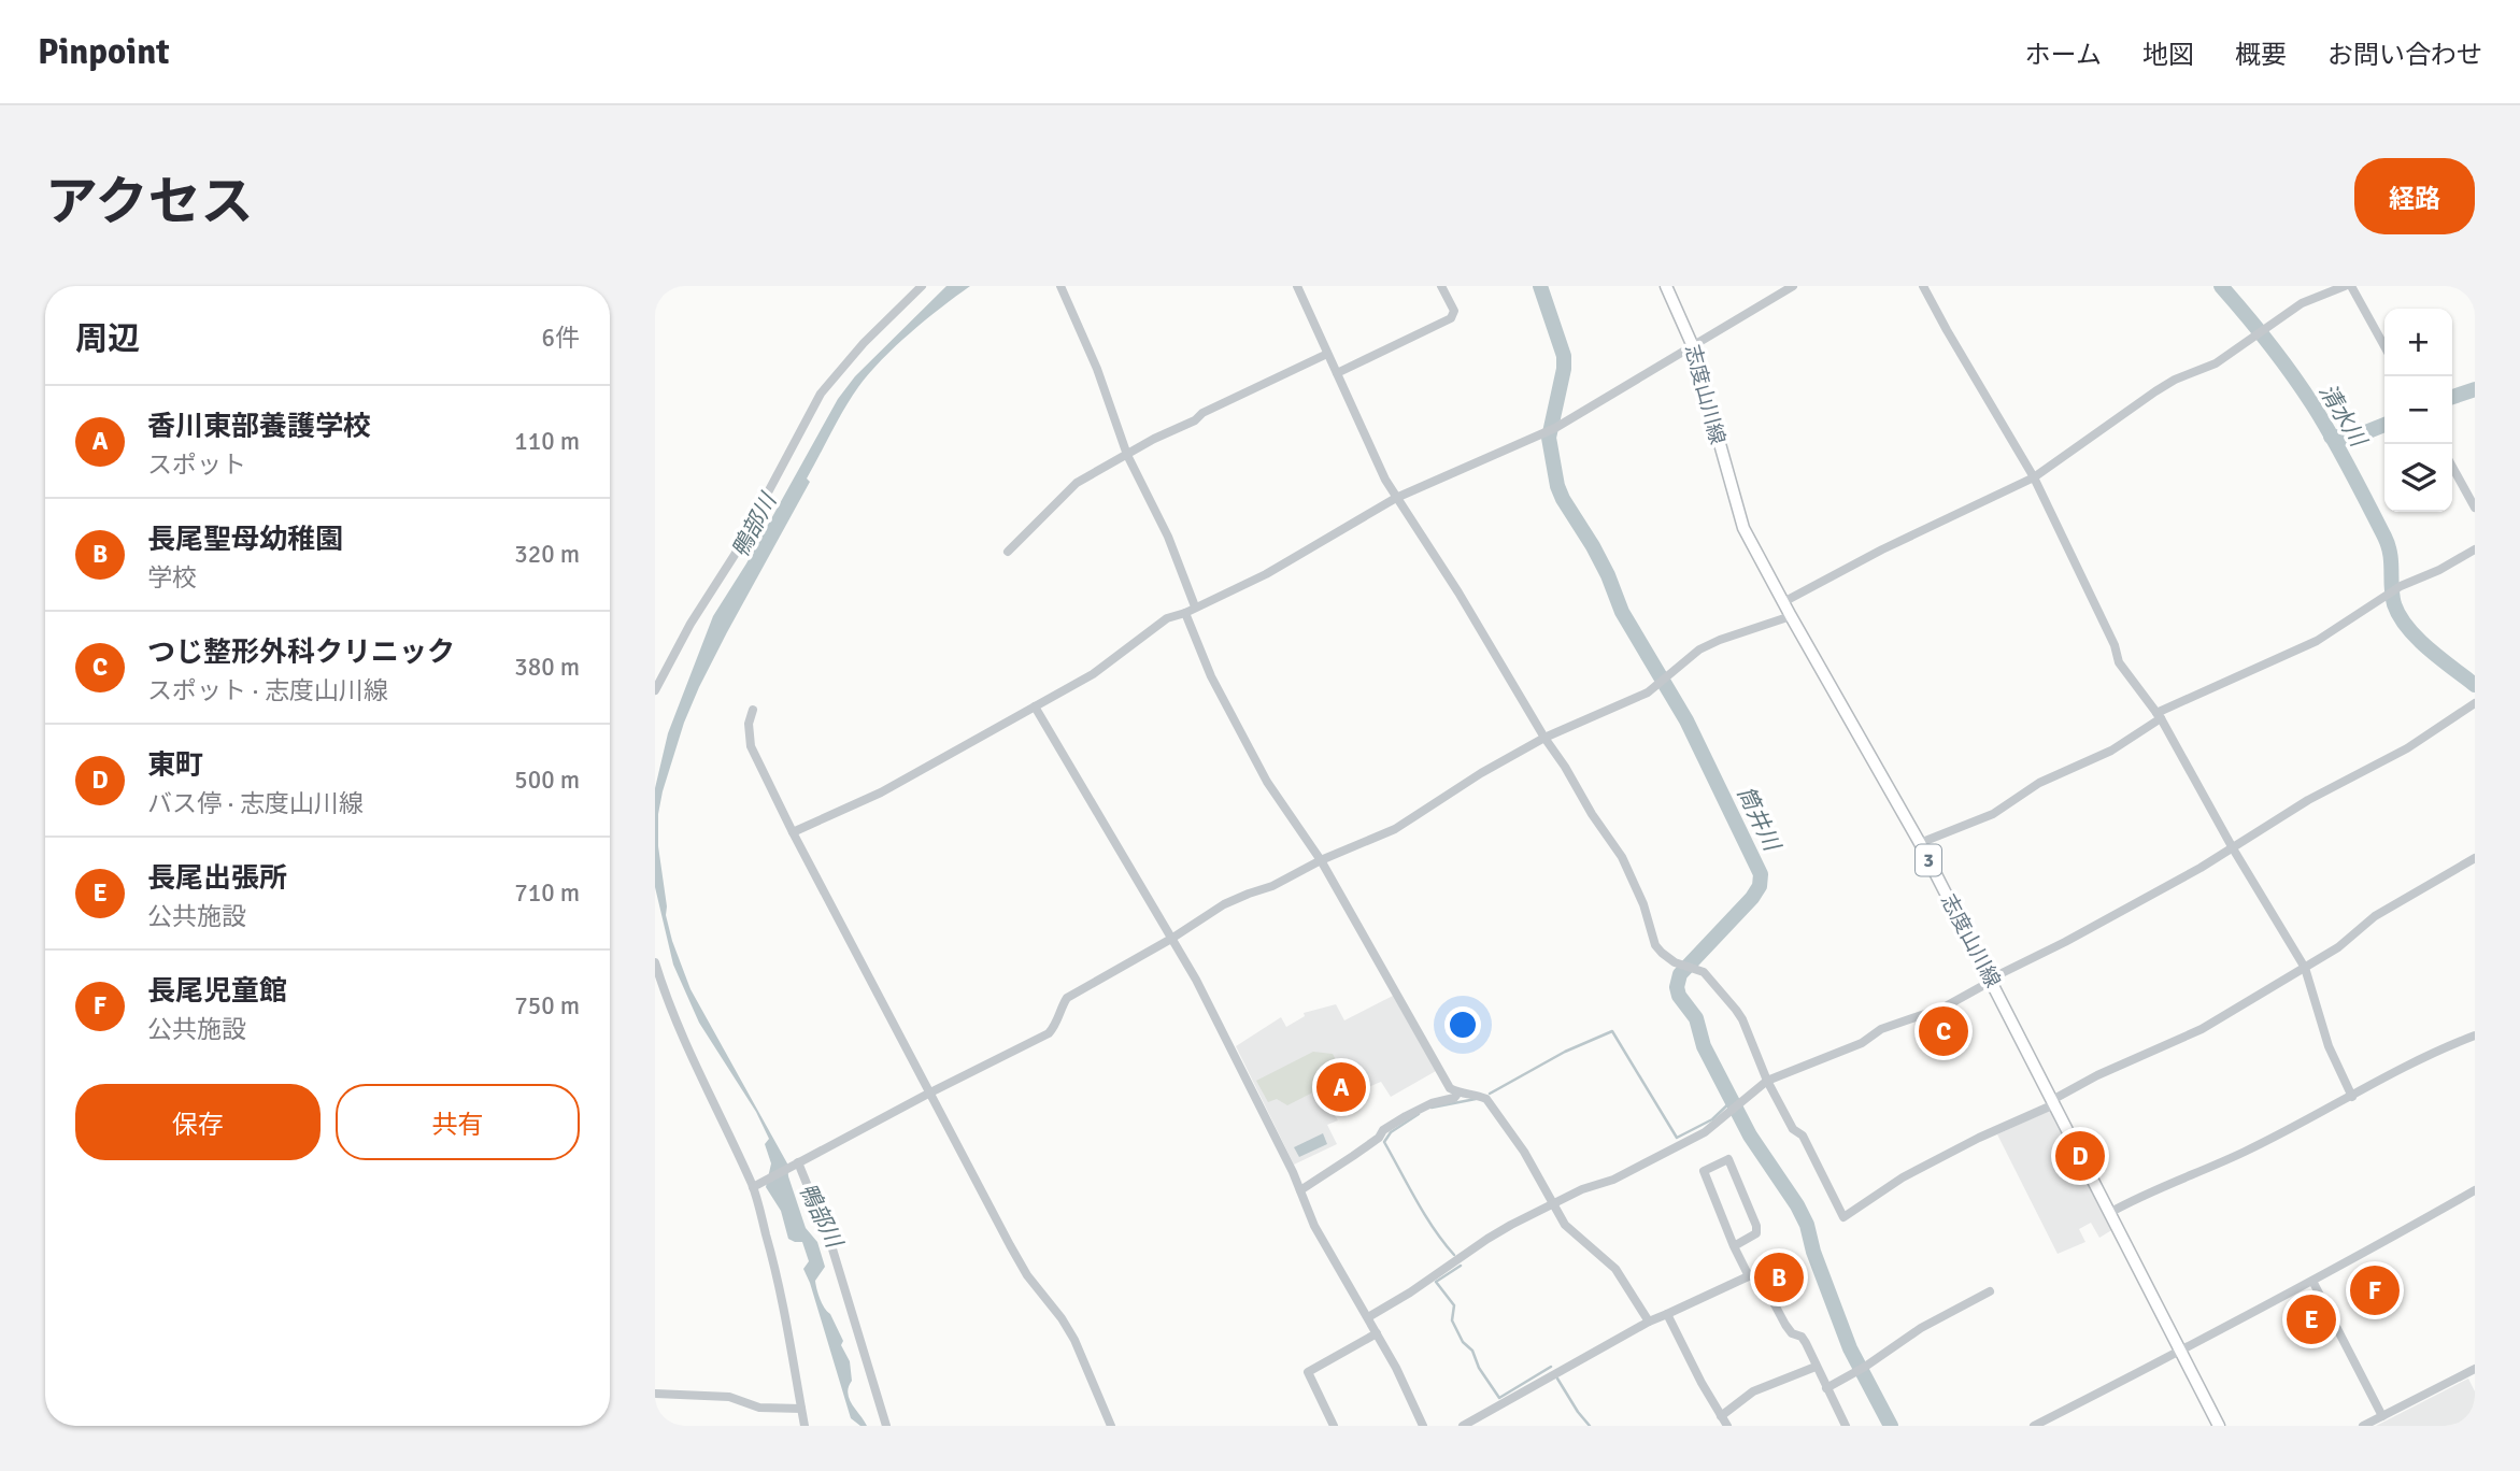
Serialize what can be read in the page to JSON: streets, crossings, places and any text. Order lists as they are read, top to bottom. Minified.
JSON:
{"streets":{"main road":["志度山川線","3"]},"water":["清水川","鴨部川","筒井川"],"page":{"header":"Pinpoint","nav":["ホーム","地図","概要","お問い合わせ"],"title":"アクセス","buttons":["経路",["保存","共有"]],"heading":["周辺","6件"],"map_buttons":["+","−"],"list":[{"mark":"A","name":"香川東部養護学校","note":"スポット","value":"110 m"},{"mark":"B","name":"長尾聖母幼稚園","note":"学校","value":"320 m"},{"mark":"C","name":"つじ整形外科クリニック","note":"スポット · 志度山川線","value":"380 m"},{"mark":"D","name":"東町","note":"バス停 · 志度山川線","value":"500 m"},{"mark":"E","name":"長尾出張所","note":"公共施設","value":"710 m"},{"mark":"F","name":"長尾児童館","note":"公共施設","value":"750 m"}],"pins":["C","A","D","B","F","E"]}}
